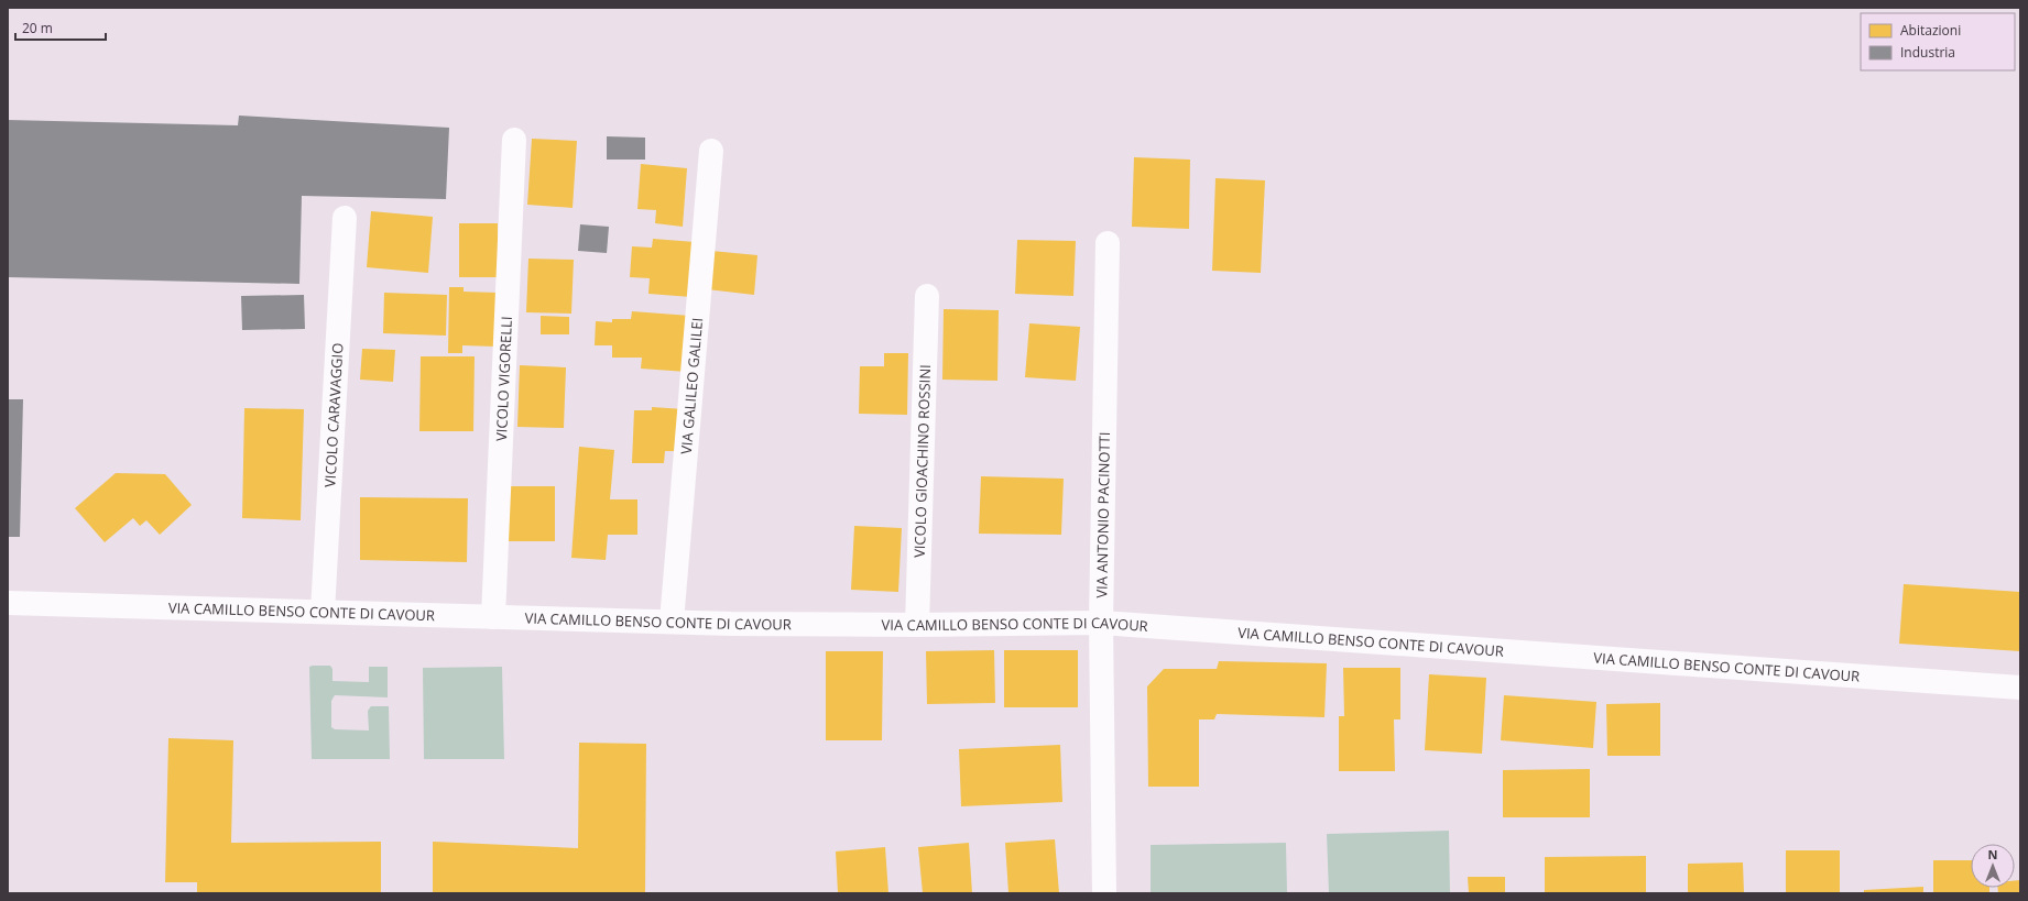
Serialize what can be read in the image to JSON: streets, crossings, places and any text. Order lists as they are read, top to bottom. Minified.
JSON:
{"streets":{"street":["VICOLO VIGORELLI","VIA GALILEO GALILEI","VICOLO CARAVAGGIO","VICOLO GIOACHINO ROSSINI","VIA ANTONIO PACINOTTI","VIA CAMILLO BENSO CONTE DI CAVOUR"]},"crossings":[["VICOLO VIGORELLI","VIA CAMILLO BENSO CONTE DI CAVOUR"],["VIA GALILEO GALILEI","VIA CAMILLO BENSO CONTE DI CAVOUR"],["VICOLO CARAVAGGIO","VIA CAMILLO BENSO CONTE DI CAVOUR"],["VICOLO GIOACHINO ROSSINI","VIA CAMILLO BENSO CONTE DI CAVOUR"],["VIA ANTONIO PACINOTTI","VIA CAMILLO BENSO CONTE DI CAVOUR"]],"legend":["Abitazioni","Industria"],"scale_bar":"20 m","north":"top"}
